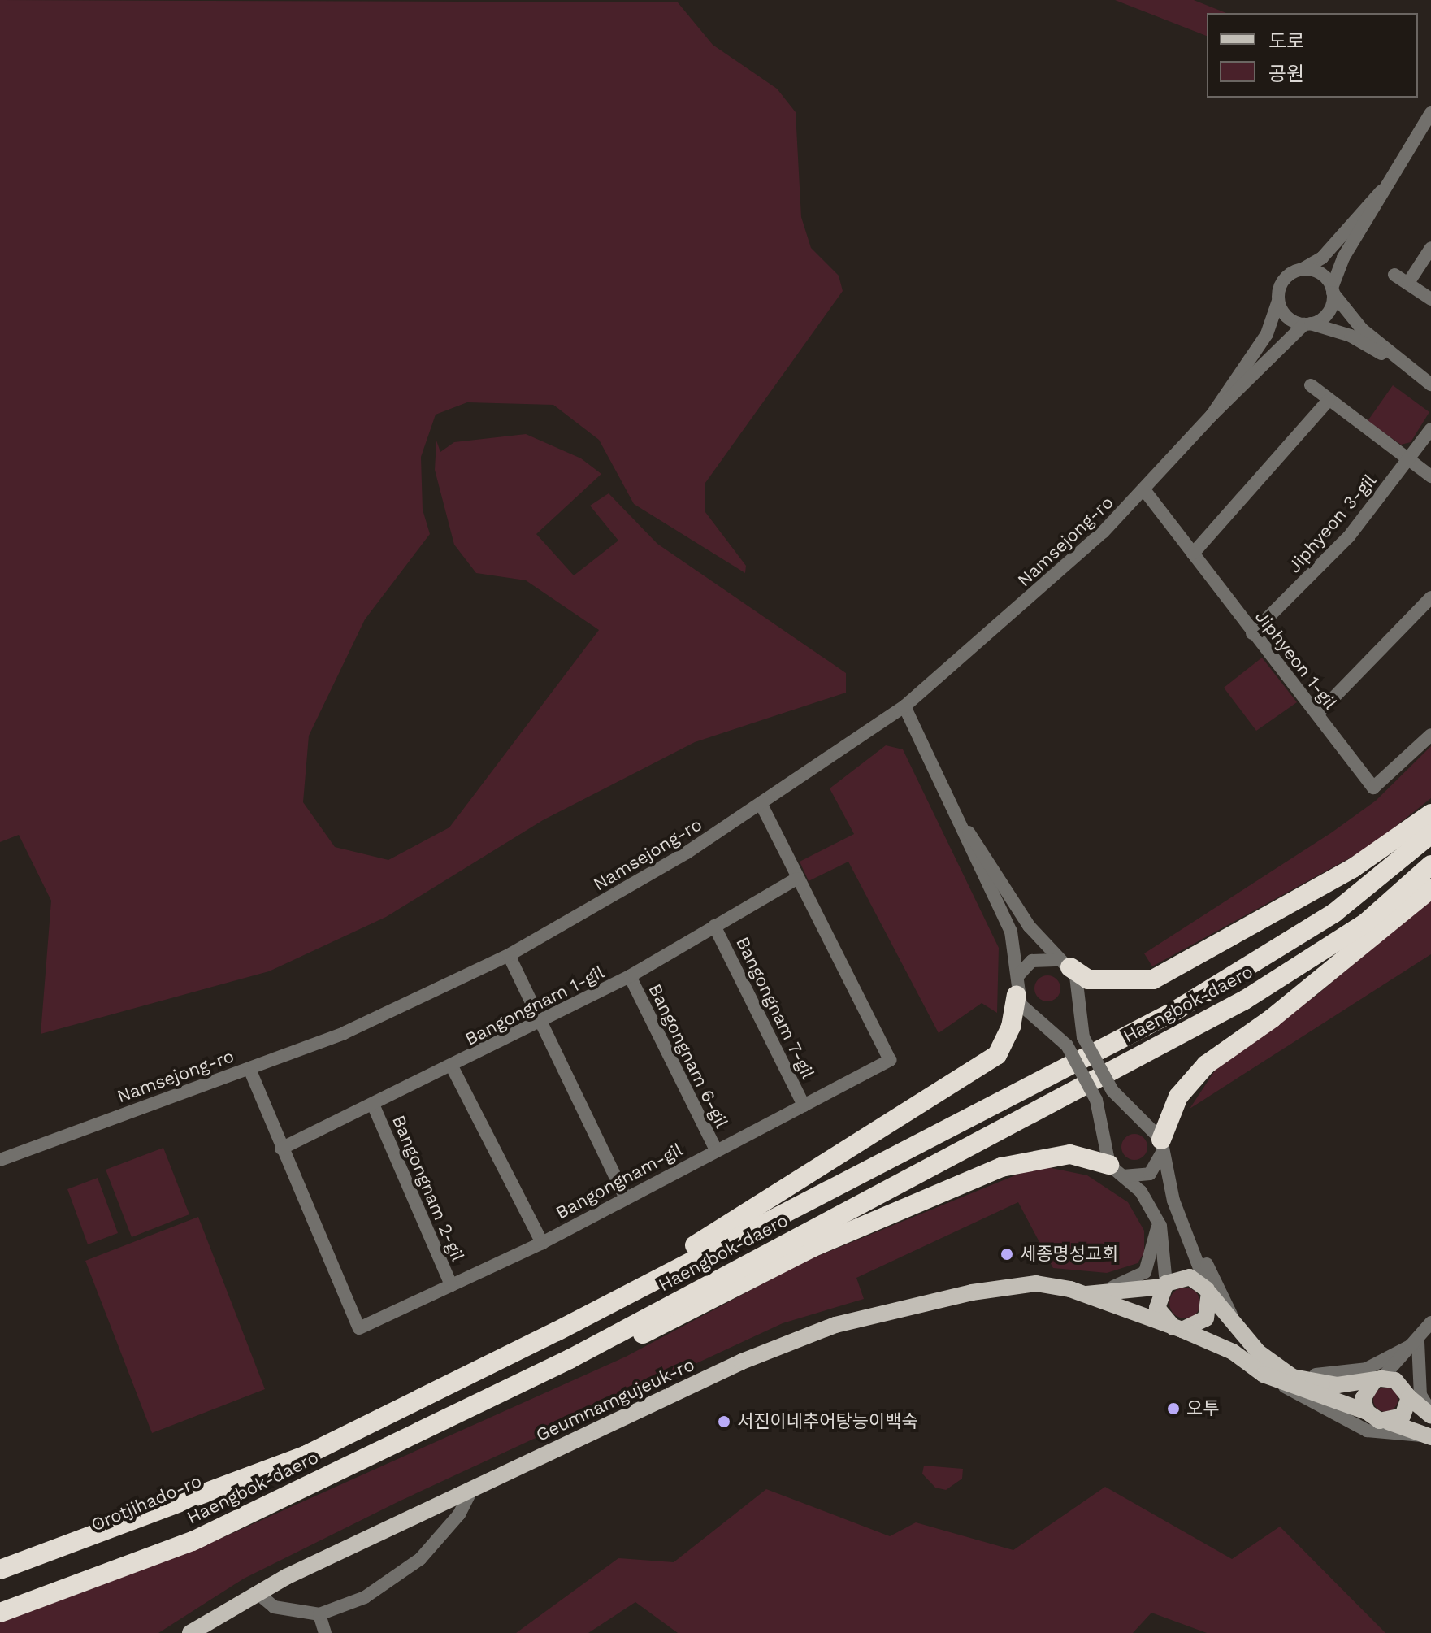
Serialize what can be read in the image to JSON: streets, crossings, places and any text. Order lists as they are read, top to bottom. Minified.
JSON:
{"streets":{"highway":["Haengbok-daero","Orotjihado-ro"],"main road":["Geumnamgujeuk-ro"],"street":["Jiphyeon 3-gil","Namsejong-ro","Jiphyeon 1-gil","Bangongnam 1-gil","Bangongnam 7-gil","Bangongnam 6-gil","Bangongnam-gil","Bangongnam 2-gil"]},"crossings":[["Jiphyeon 3-gil","Jiphyeon 1-gil"],["Namsejong-ro","Jiphyeon 1-gil"],["Namsejong-ro","Bangongnam-gil"],["Haengbok-daero","Orotjihado-ro"],["Bangongnam 1-gil","Bangongnam 7-gil"],["Bangongnam 1-gil","Bangongnam 6-gil"],["Bangongnam 1-gil","Bangongnam-gil"],["Bangongnam 1-gil","Bangongnam 2-gil"],["Bangongnam 7-gil","Bangongnam-gil"],["Bangongnam 6-gil","Bangongnam-gil"],["Bangongnam-gil","Bangongnam 2-gil"]],"places":["세종명성교회","오투","서진이네추어탕능이백숙"],"legend":["도로","공원"]}
